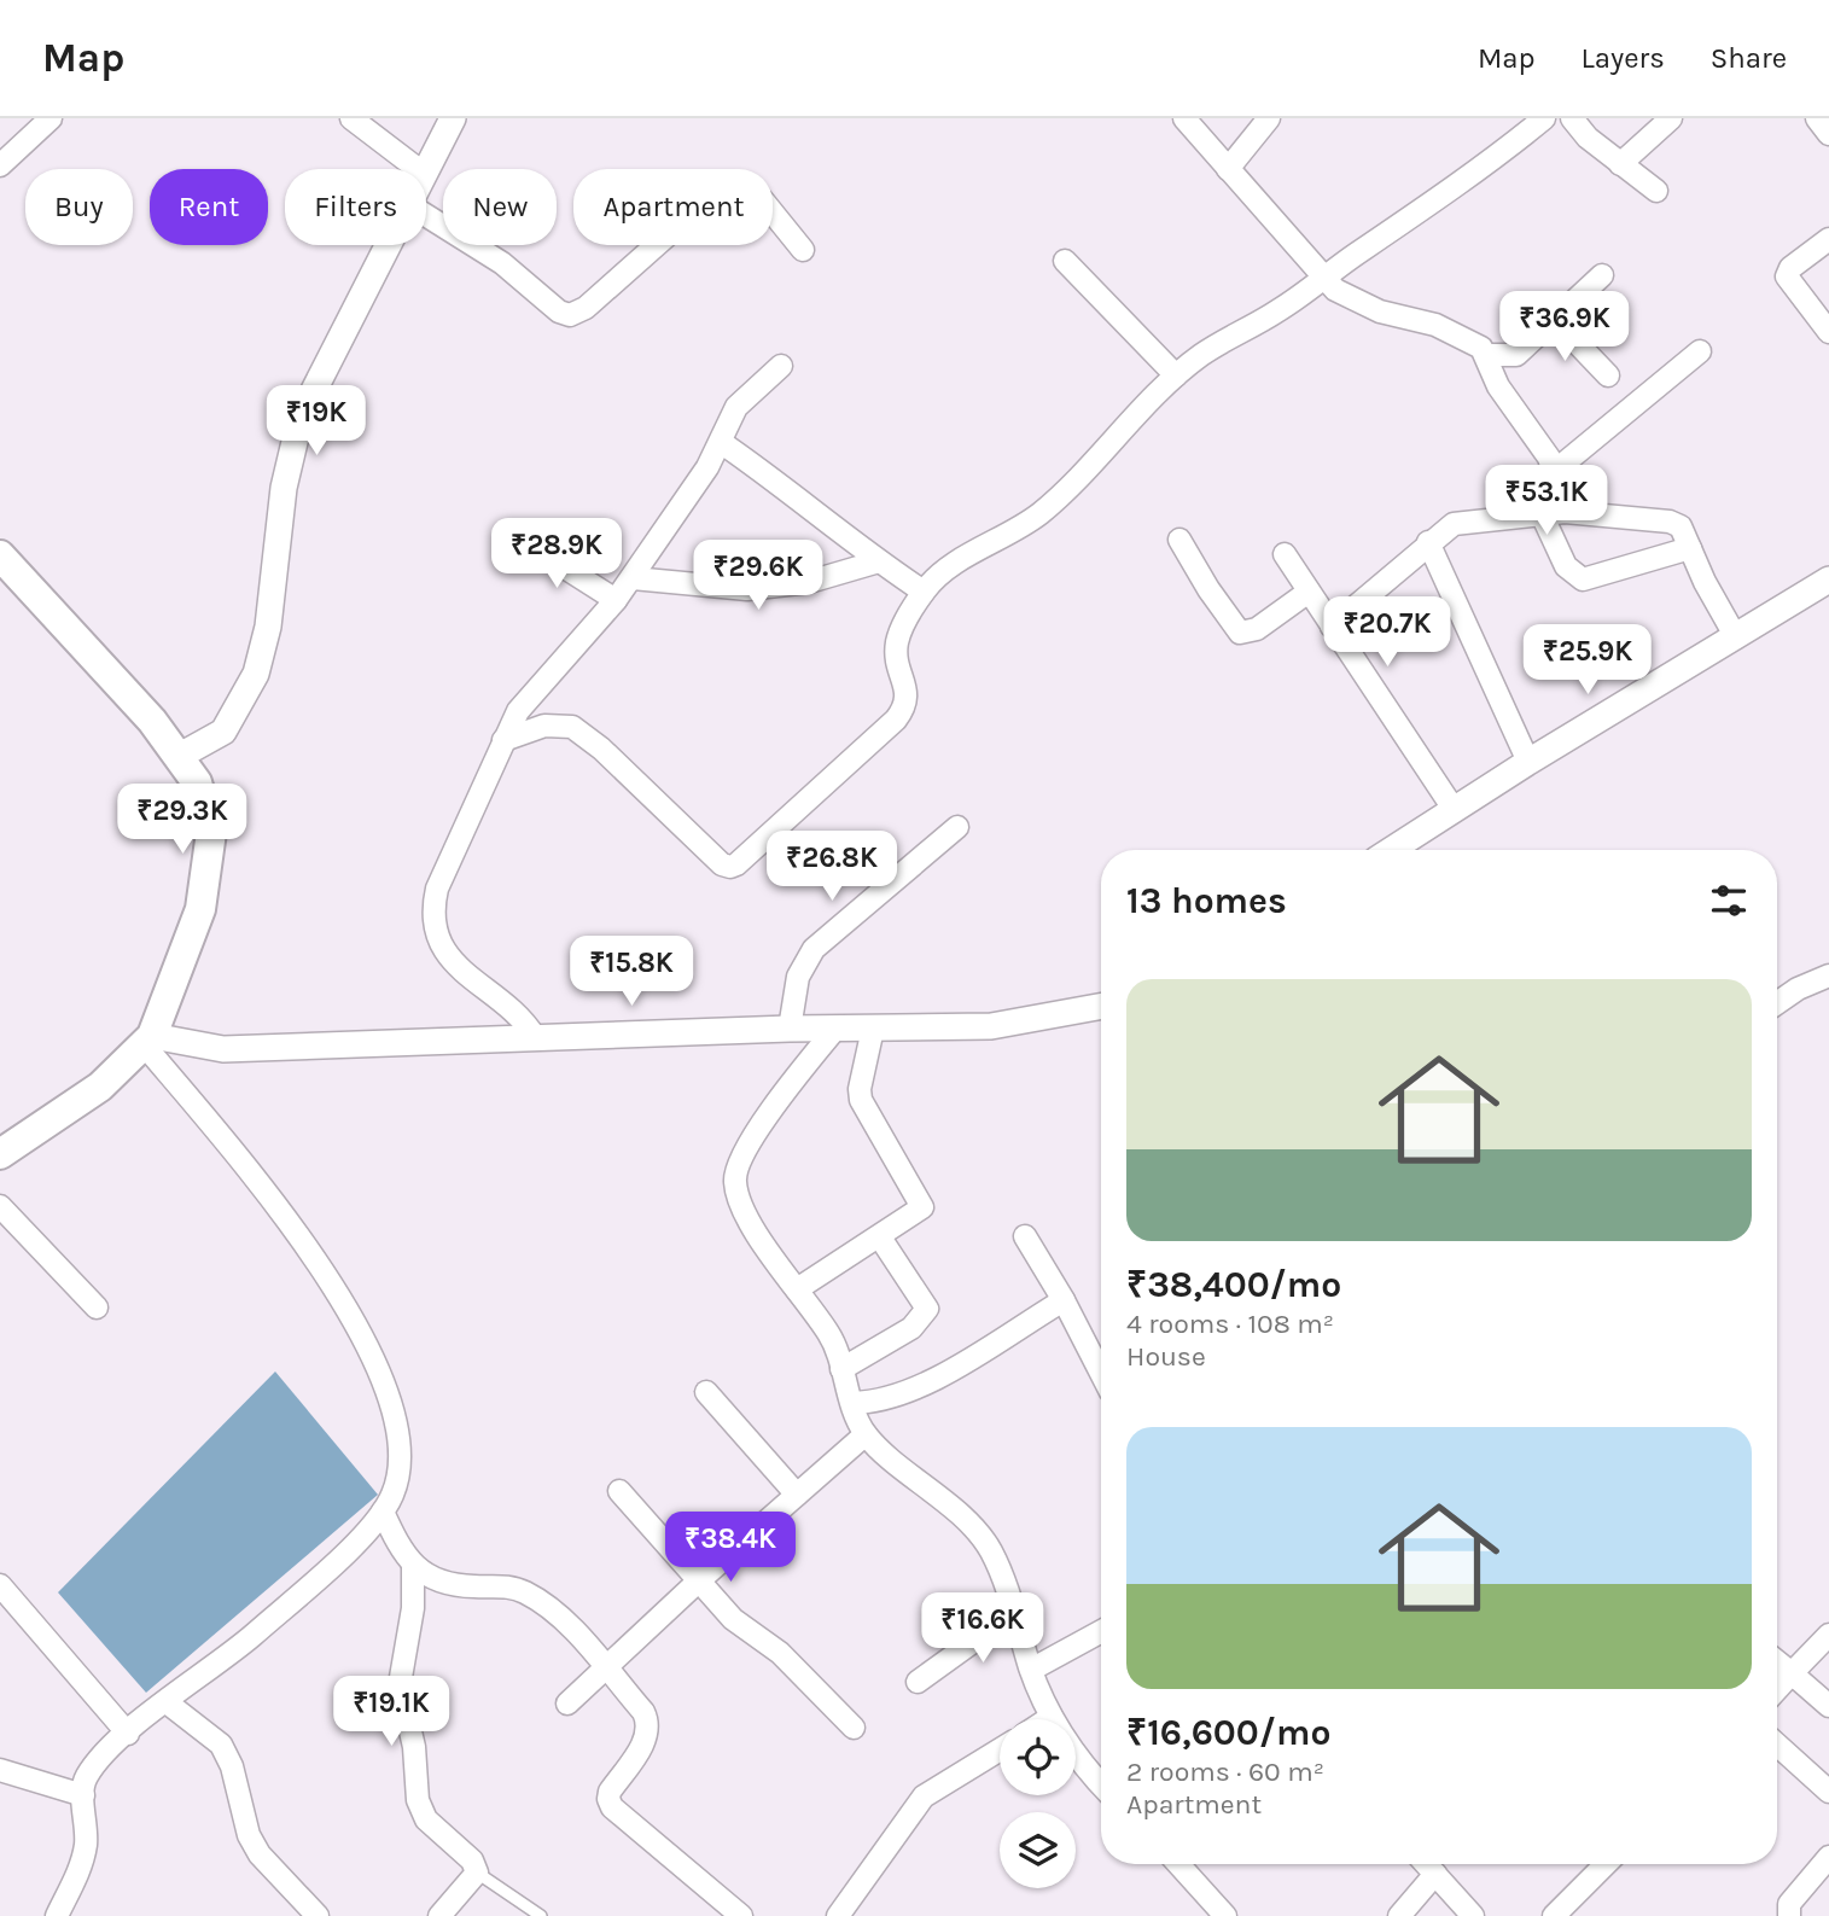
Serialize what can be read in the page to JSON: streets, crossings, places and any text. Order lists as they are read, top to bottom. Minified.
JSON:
{"page":{"header":"Map","nav":["Map","Layers","Share"],"chip":["Buy","Rent","Filters","New","Apartment"],"price":["₹36.9K","₹19K","₹53.1K","₹28.9K","₹29.6K","₹20.7K","₹25.9K","₹29.3K","₹26.8K","₹15.8K","₹38.4K","₹16.6K","₹19.1K"],"heading":"13 homes","list":[{"name":"₹38,400/mo","note":"4 rooms · 108 m² · House"},{"name":"₹16,600/mo","note":"2 rooms · 60 m² · Apartment"}]}}
